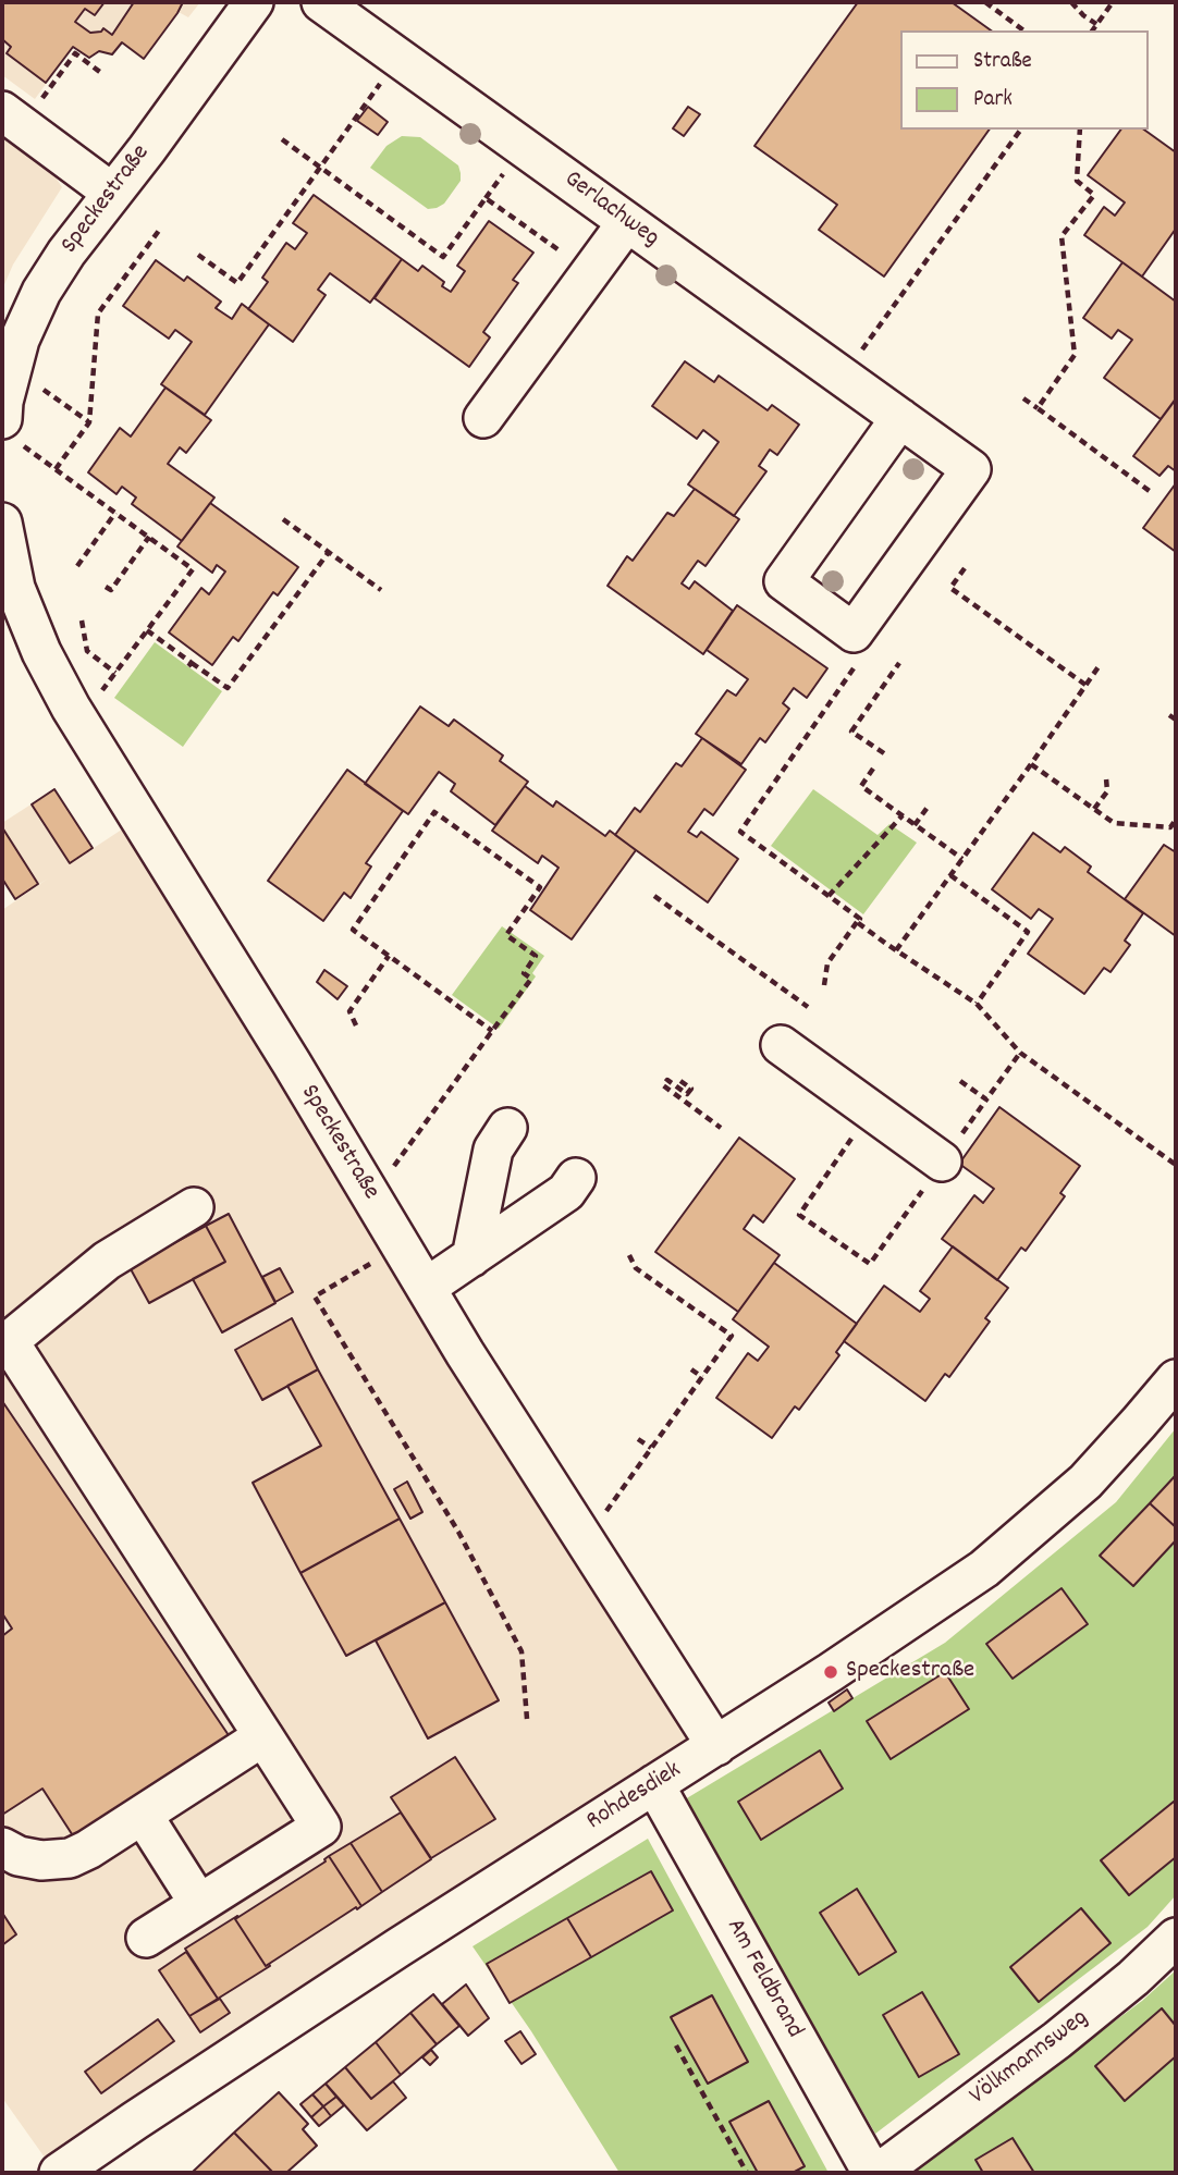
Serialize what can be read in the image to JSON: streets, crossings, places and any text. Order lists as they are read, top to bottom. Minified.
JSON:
{"streets":{"street":["Speckestraße","Gerlachweg","Rohdesdiek","Am Feldbrand","Völkmannsweg"]},"crossings":[["Speckestraße","Rohdesdiek"],["Rohdesdiek","Am Feldbrand"]],"places":["Speckestraße"],"legend":["Straße","Park"]}
